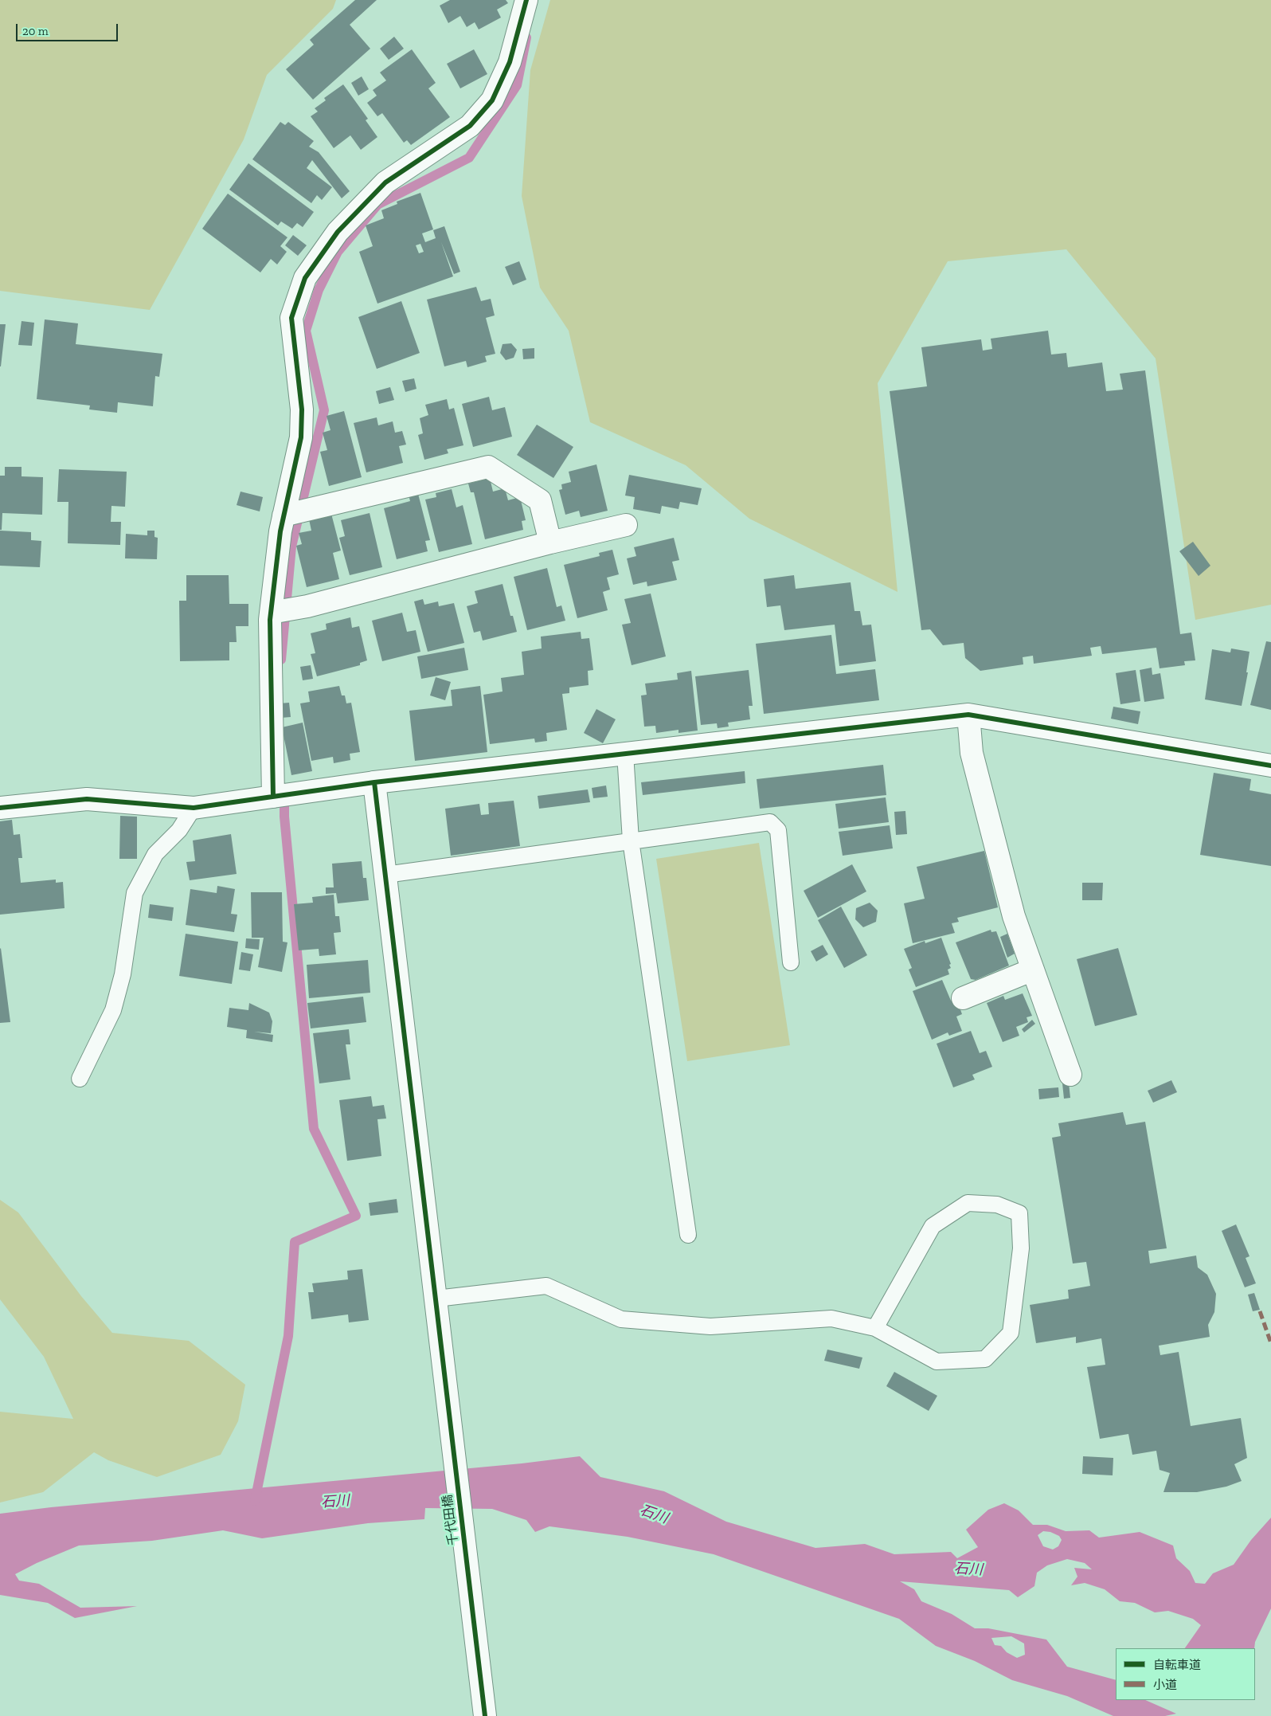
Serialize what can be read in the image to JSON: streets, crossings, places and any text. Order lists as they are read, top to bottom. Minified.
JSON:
{"streets":{"street":["千代田橋"]},"water":["石川"],"legend":["自転車道","小道"],"scale_bar":"20 m"}
